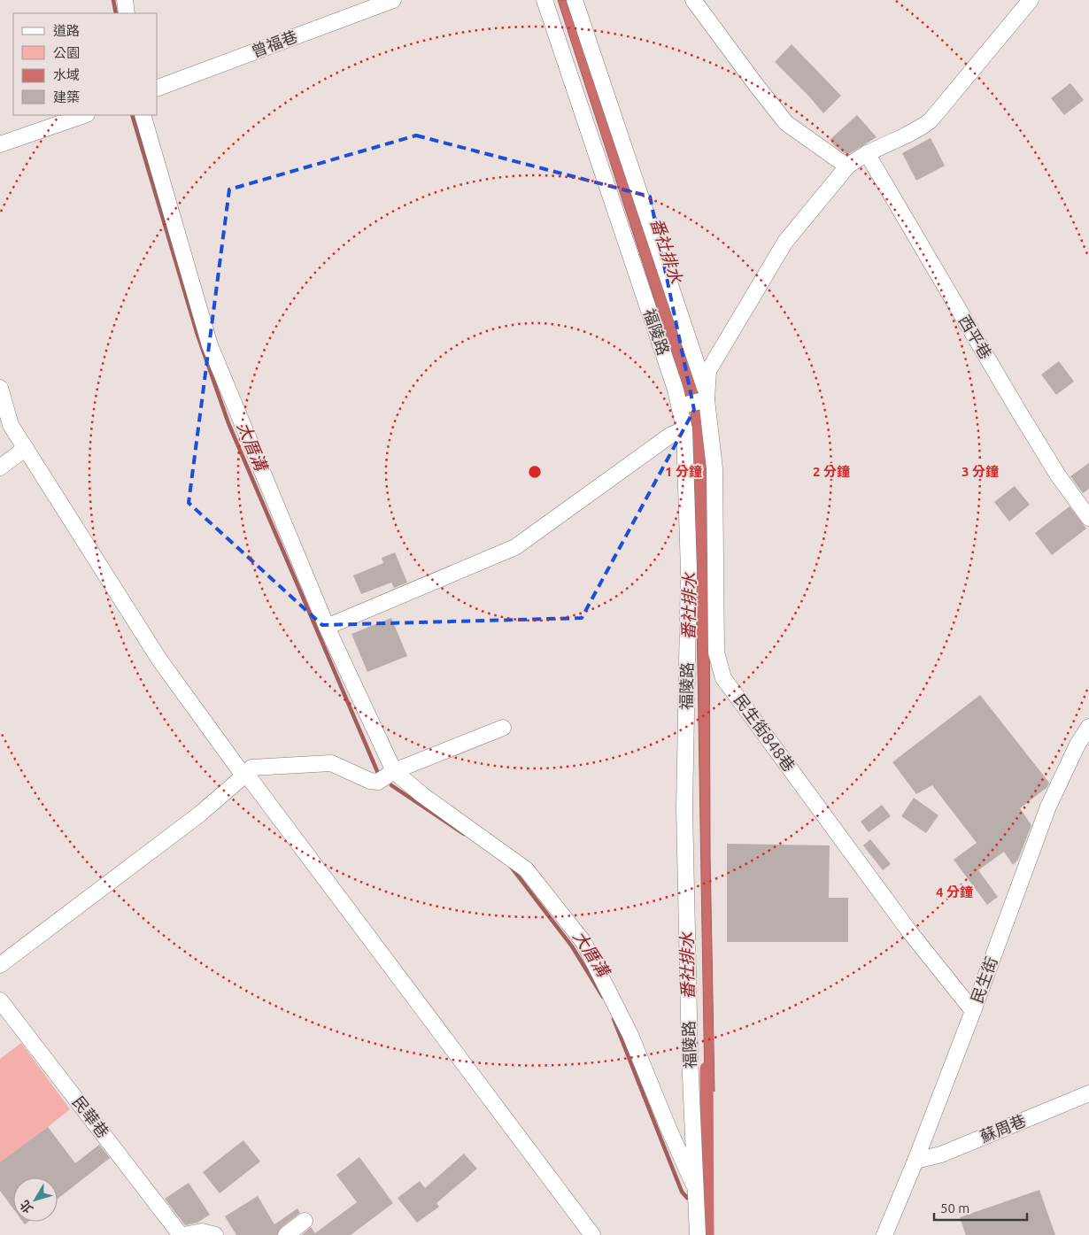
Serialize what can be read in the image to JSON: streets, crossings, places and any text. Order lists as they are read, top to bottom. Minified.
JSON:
{"streets":{"street":["曾福巷","福陵路","西平巷","民生街848巷","民生街","民華巷","蘇周巷"]},"crossings":[["民生街848巷","民生街"],["民生街","蘇周巷"]],"water":["番社排水","大厝溝"],"legend":["道路","公園","水域","建築"],"scale_bar":"50 m","north":"bottom left","rings":["1 分鐘","2 分鐘","3 分鐘","4 分鐘"]}
